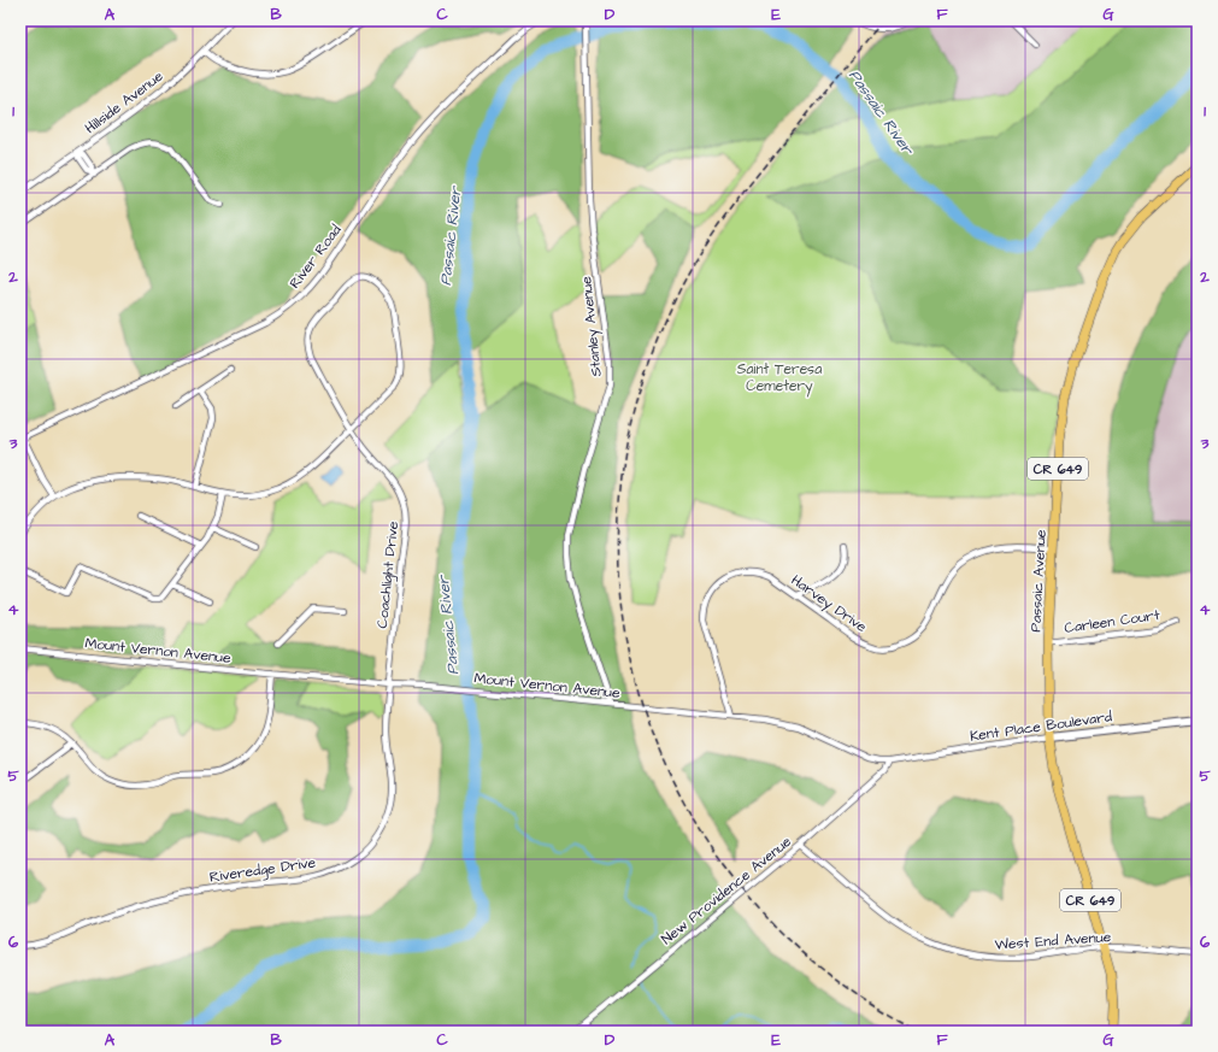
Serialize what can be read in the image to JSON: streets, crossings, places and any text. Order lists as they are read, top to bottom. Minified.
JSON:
{"streets":{"main road":["CR 649","Passaic Avenue"],"street":["Hillside Avenue","River Road","Stanley Avenue","Coachlight Drive","Harvey Drive","Carleen Court","Mount Vernon Avenue","Kent Place Boulevard","Riveredge Drive","New Providence Avenue","West End Avenue"]},"crossings":[["Stanley Avenue","Mount Vernon Avenue"],["Coachlight Drive","Mount Vernon Avenue"],["Coachlight Drive","Riveredge Drive"],["Passaic Avenue","Harvey Drive"],["Passaic Avenue","Carleen Court"],["Passaic Avenue","Kent Place Boulevard"],["Passaic Avenue","West End Avenue"],["Harvey Drive","Mount Vernon Avenue"],["Mount Vernon Avenue","Kent Place Boulevard"],["Mount Vernon Avenue","Riveredge Drive"],["Mount Vernon Avenue","New Providence Avenue"],["Kent Place Boulevard","New Providence Avenue"],["New Providence Avenue","West End Avenue"]],"water":["Passaic River"],"parks":["Saint Teresa Cemetery"],"grid":{"columns":["A","B","C","D","E","F","G"],"rows":["1","2","3","4","5","6"]}}
